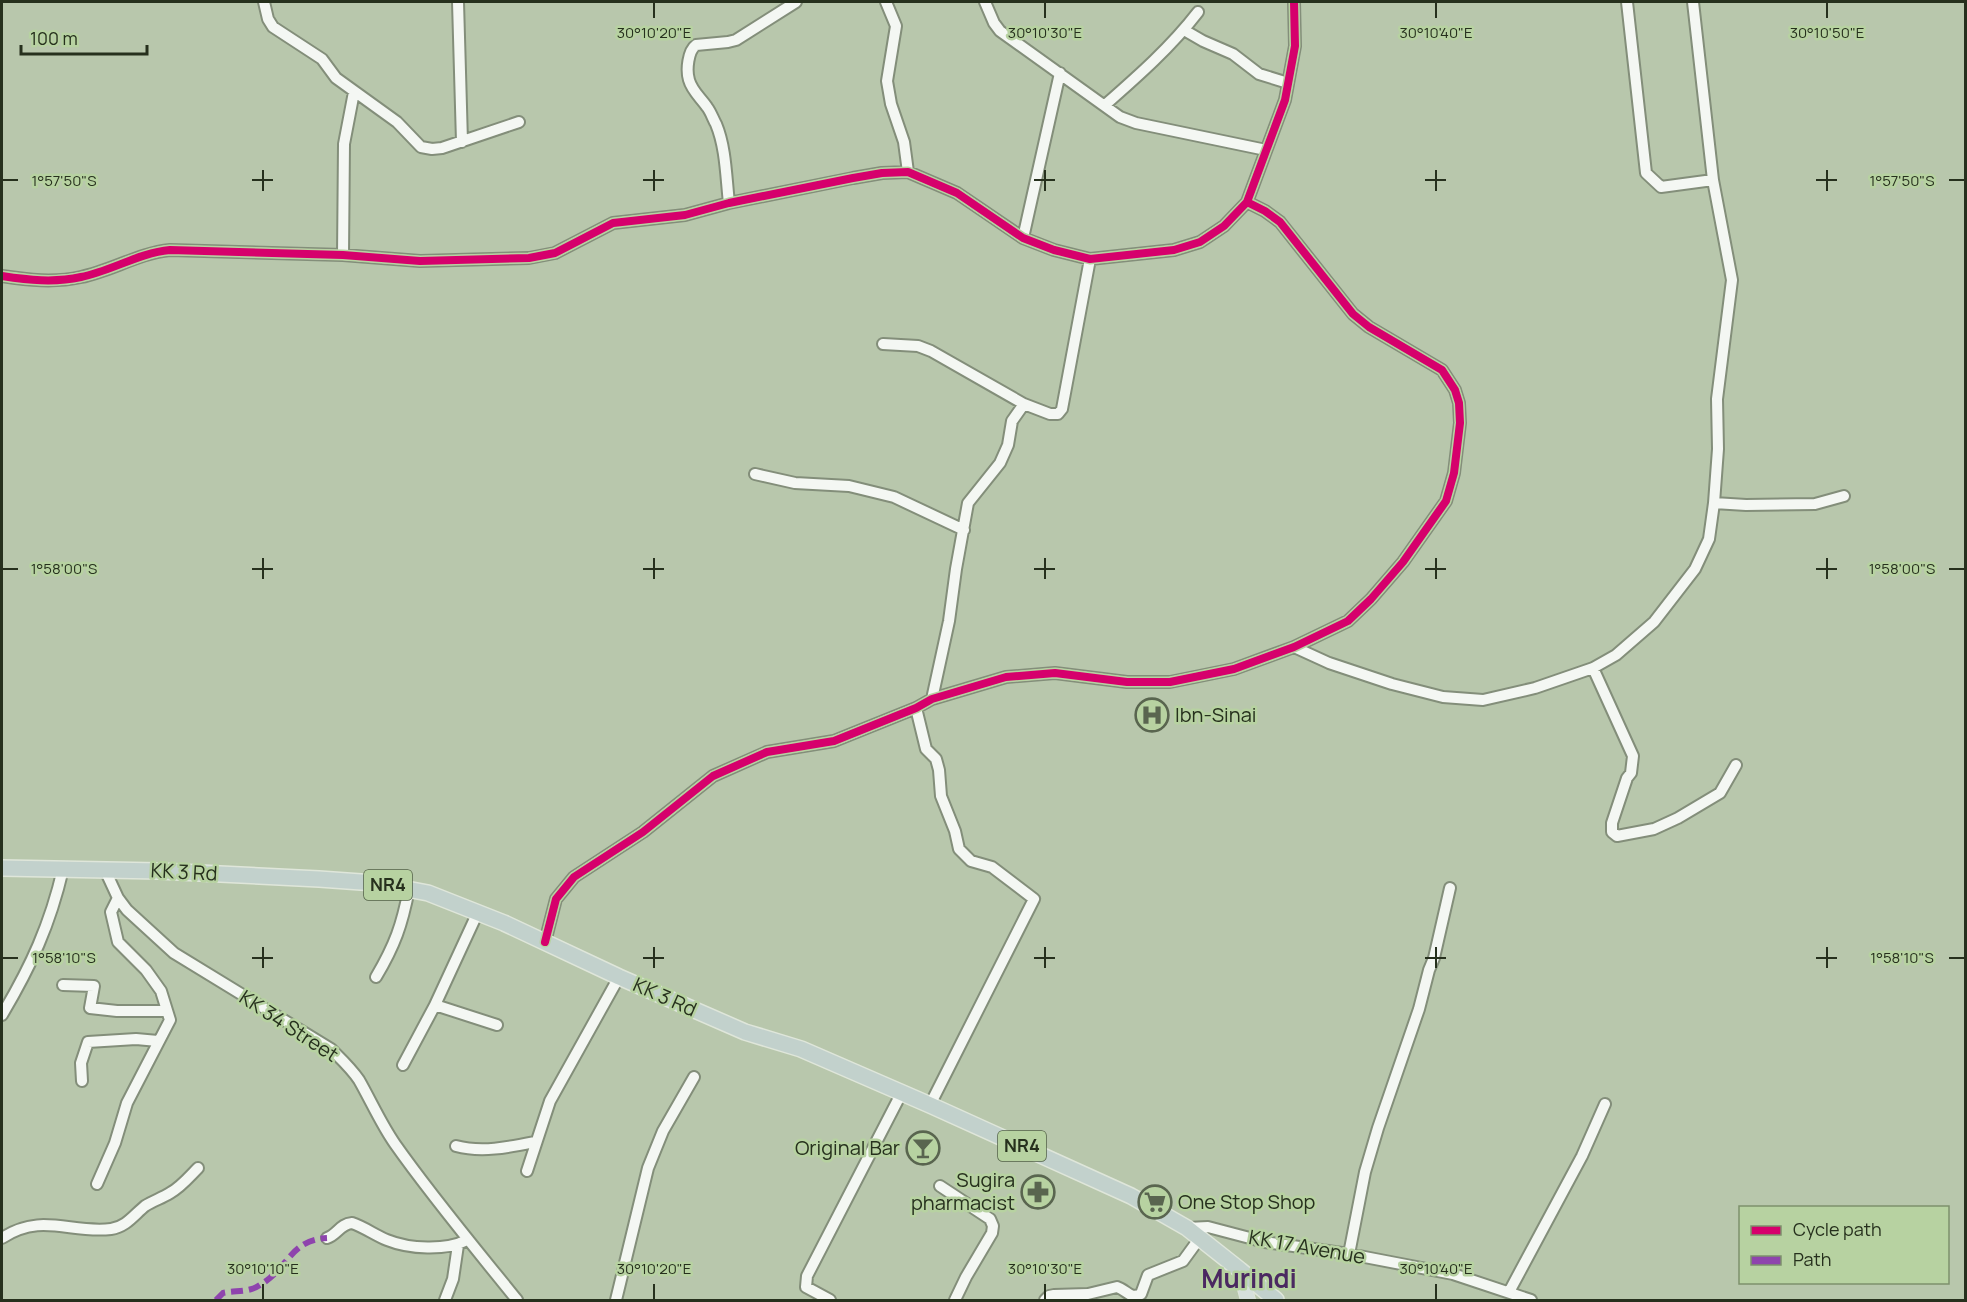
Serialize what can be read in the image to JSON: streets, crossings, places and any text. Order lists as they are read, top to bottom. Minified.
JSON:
{"streets":{"highway":["KK 3 Rd","NR4"],"street":["KK 34 Street","KK 17 Avenue"]},"crossings":[["KK 3 Rd","KK 34 Street"],["KK 3 Rd","KK 17 Avenue"]],"districts":["Murindi"],"places":{"hospital":["Ibn-Sinai"],"bar":["Original Bar"],"pharmacy":["Sugira pharmacist"],"supermarket":["One Stop Shop"]},"legend":["Cycle path","Path"],"scale_bar":"100 m","coordinates":["30°10'20\"E","30°10'30\"E","30°10'40\"E","30°10'50\"E","1°57'50\"S","1°58'00\"S","1°58'10\"S","30°10'10\"E"]}
